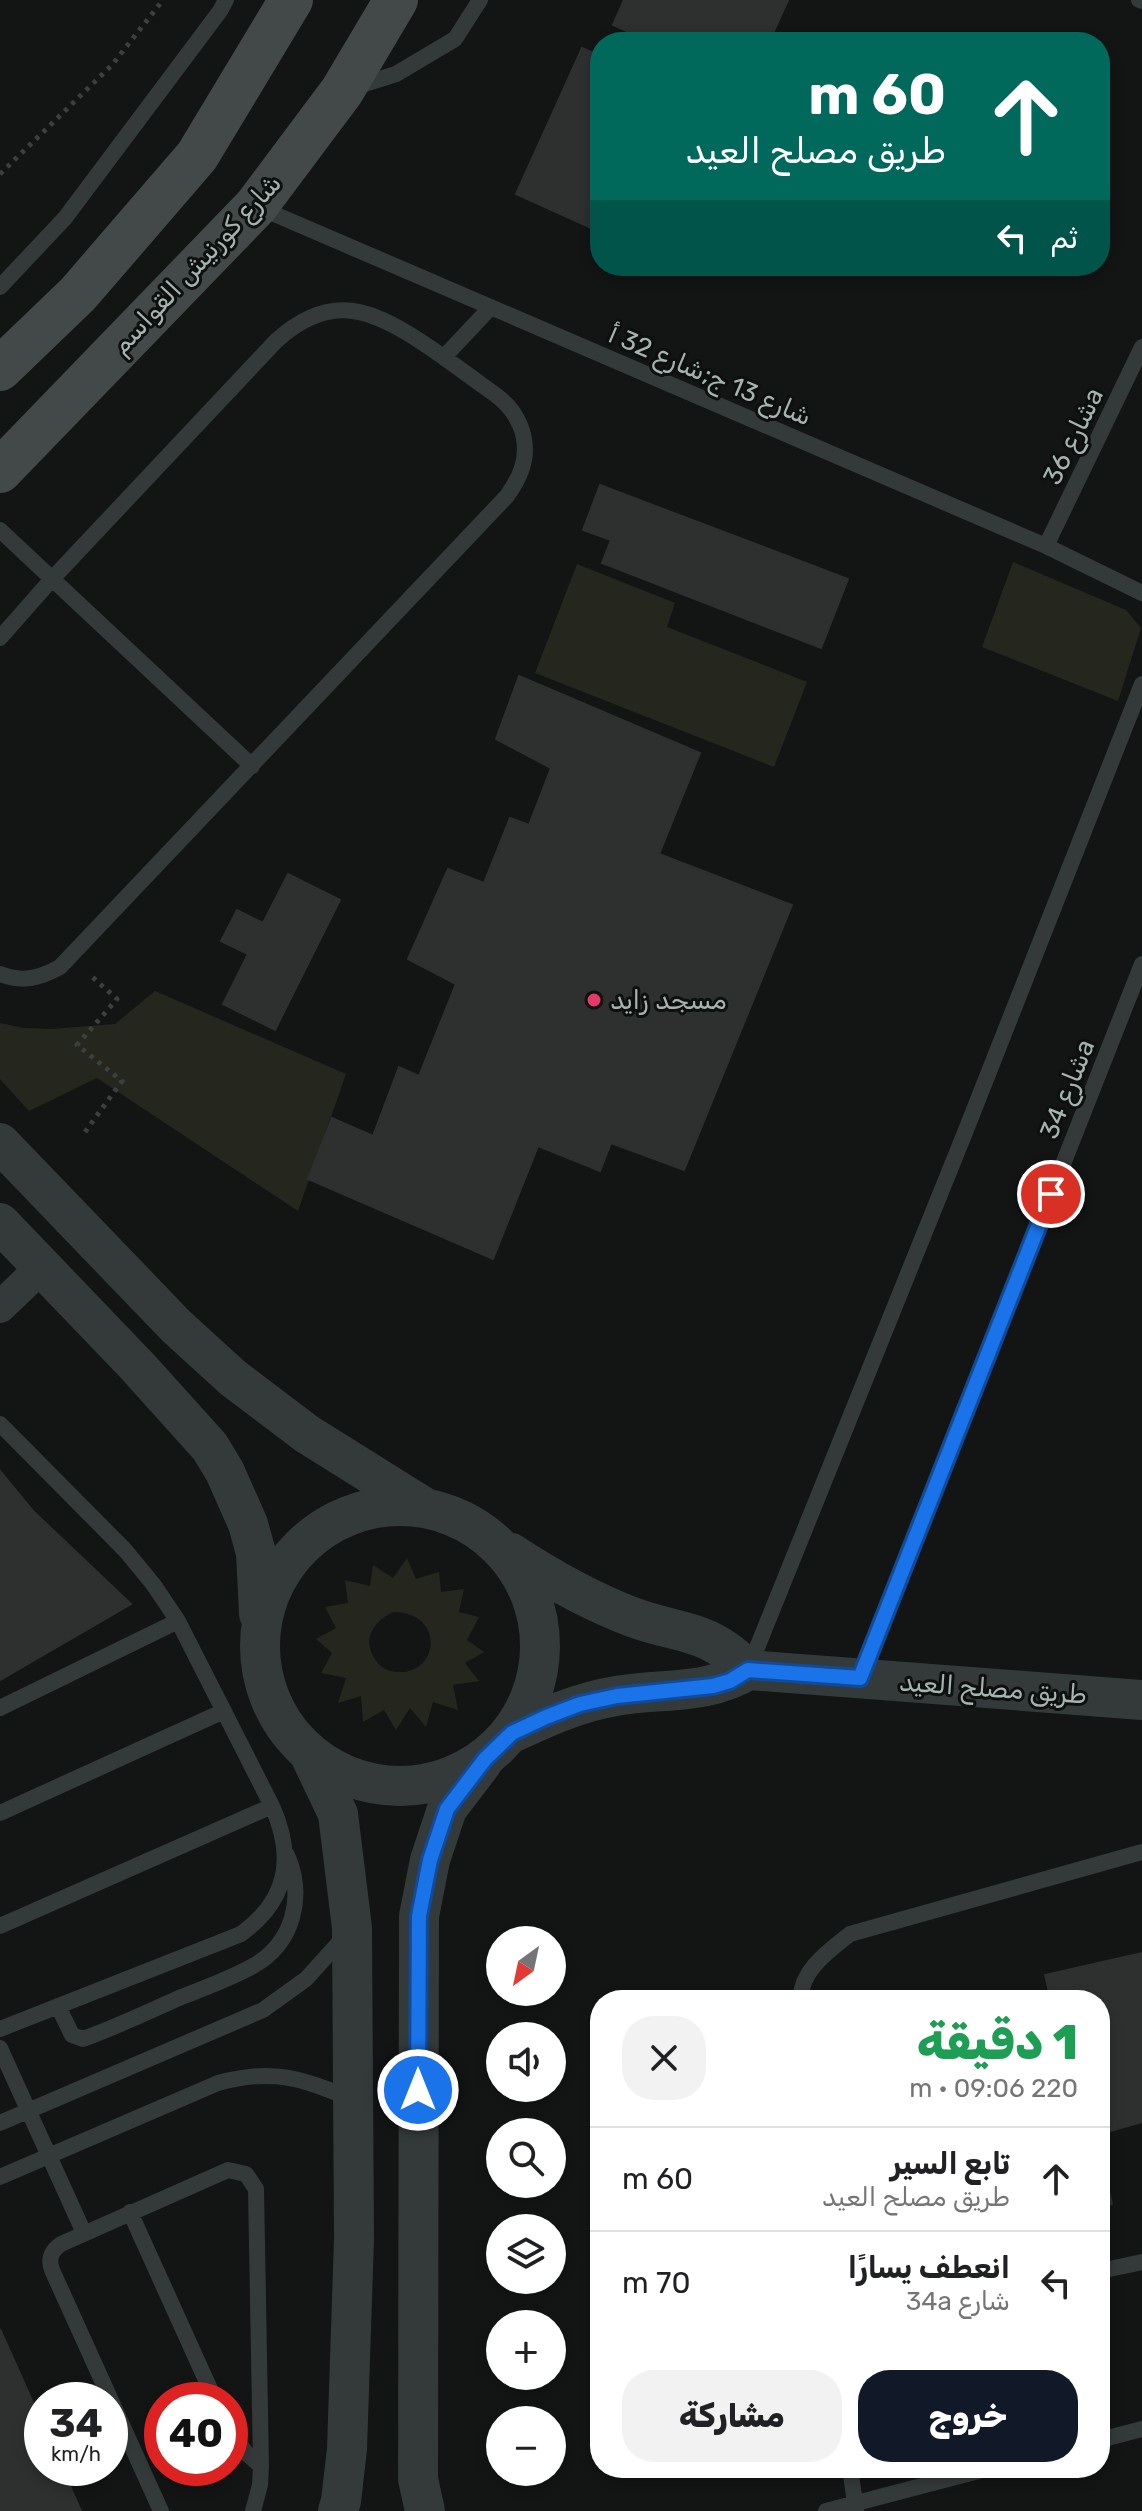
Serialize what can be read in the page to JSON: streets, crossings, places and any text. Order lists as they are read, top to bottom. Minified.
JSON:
{"streets":{"main road":["شارع كورنيش القواسم"],"street":["طريق مصلح العيد"],"lane":["شارع 13 ج;شارع 32 أ","شارع 36a","شارع 34a"]},"crossings":[["شارع كورنيش القواسم","شارع 13 ج;شارع 32 أ"],["شارع 13 ج;شارع 32 أ","شارع 36a"],["شارع 34a","طريق مصلح العيد"]],"places":["مسجد زايد"],"north":"bottom left","page":{"turn":["60 m","طريق مصلح العيد"],"then":"ثم","map_buttons":["+","−"],"heading":["1 دقيقة","220 m · 09:06"],"list":[{"name":"تابع السير","note":"طريق مصلح العيد","value":"60 m"},{"name":"انعطف يسارًا","note":"شارع 34a","value":"70 m"}],"buttons":["خروج","مشاركة"],"speed":"34 km/h","limit":"40"}}
